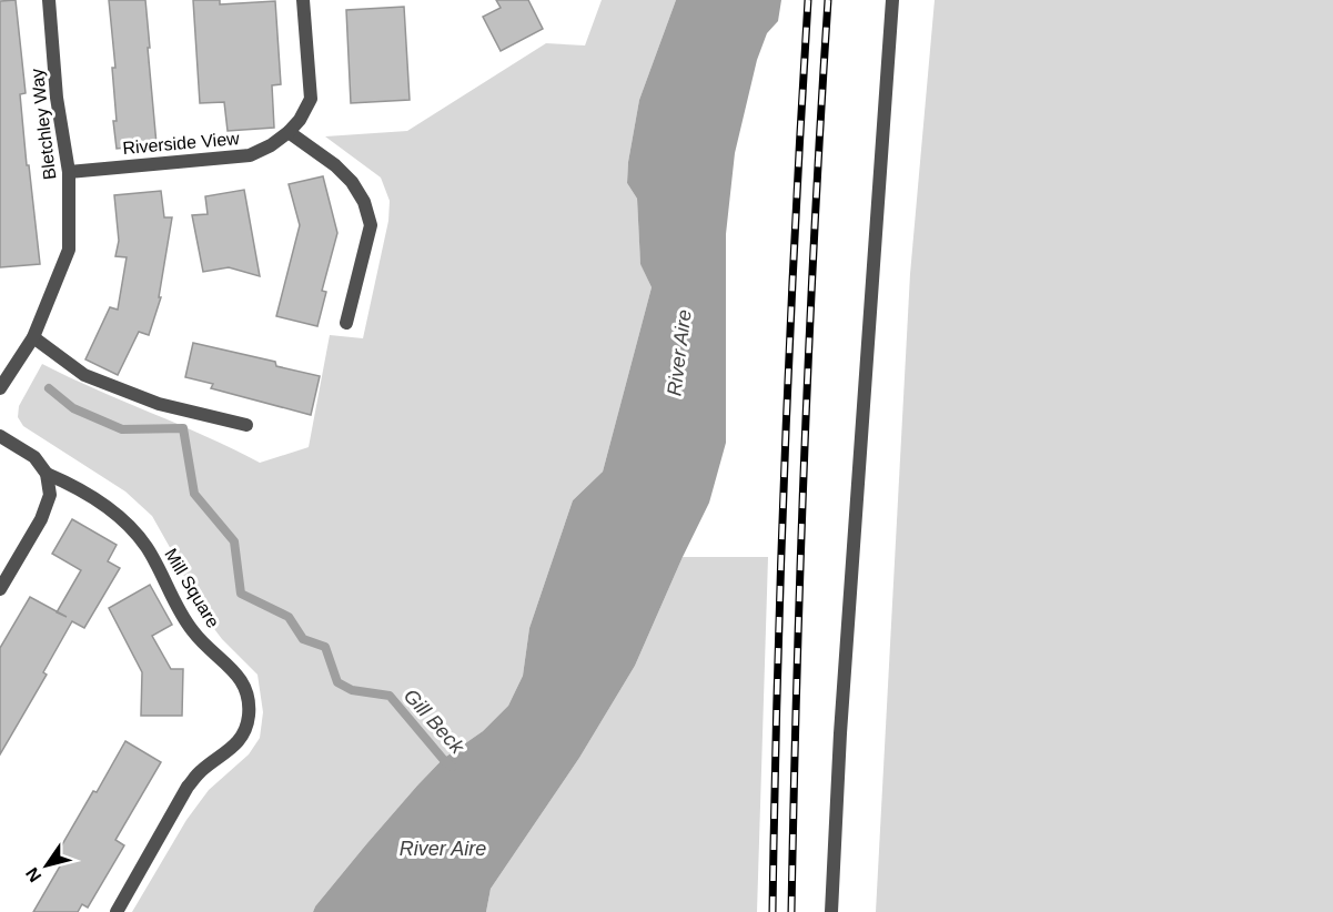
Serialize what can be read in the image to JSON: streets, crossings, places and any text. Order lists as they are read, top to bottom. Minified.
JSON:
{"streets":{"street":["Bletchley Way","Riverside View","Mill Square"]},"crossings":[["Bletchley Way","Riverside View"]],"water":["River Aire","Gill Beck"],"north":"bottom left"}
